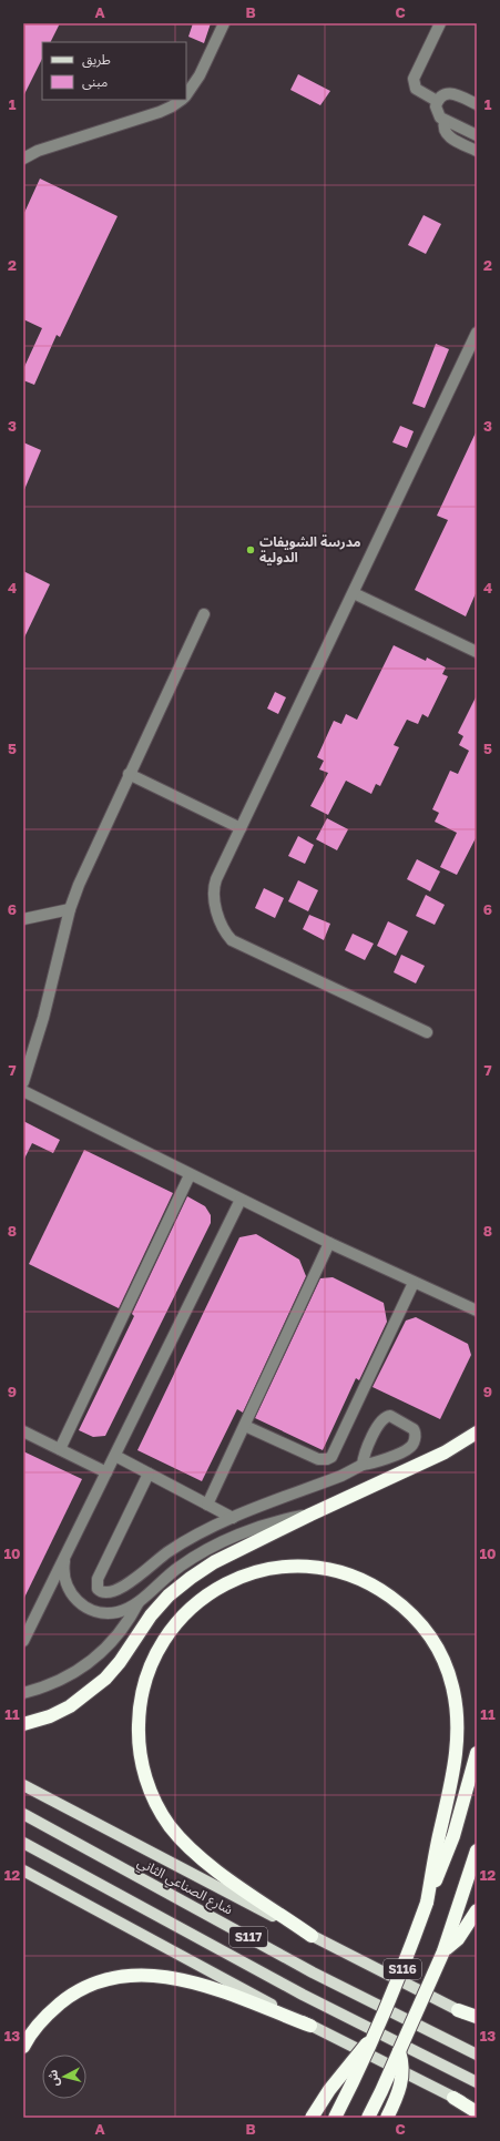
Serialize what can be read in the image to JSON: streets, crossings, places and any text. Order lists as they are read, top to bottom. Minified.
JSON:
{"streets":{"highway":["S116"],"main road":["شارع الصناعي الثاني","S117"]},"places":["مدرسة الشويفات الدولية"],"legend":["طريق","مبنى"],"north":"left","grid":{"columns":["A","B","C"],"rows":["1","2","3","4","5","6","7","8","9","10","11","12","13"]}}
